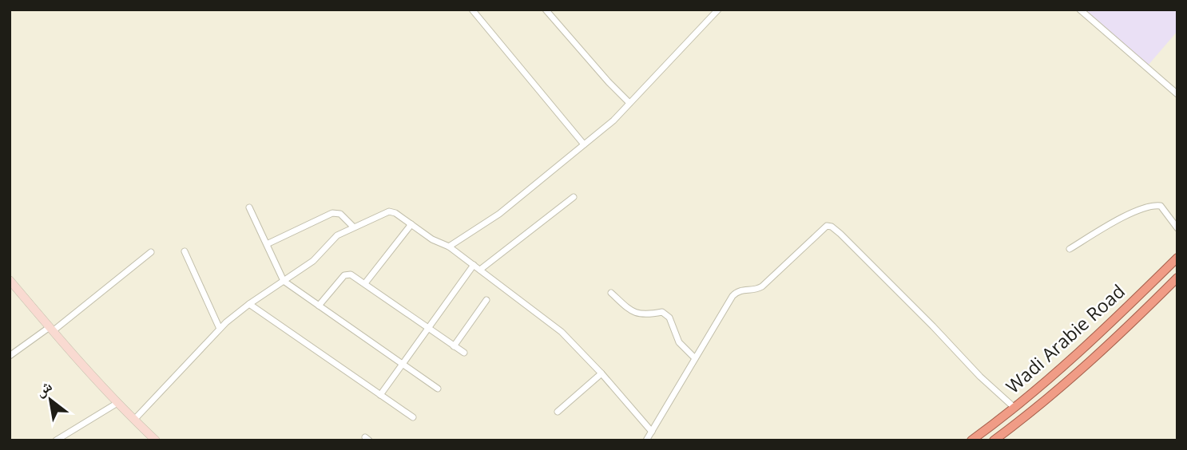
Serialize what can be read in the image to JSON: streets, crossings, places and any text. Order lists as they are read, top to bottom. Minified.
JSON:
{"streets":{"highway":["Wadi Arabie Road"]},"north":"top left"}
